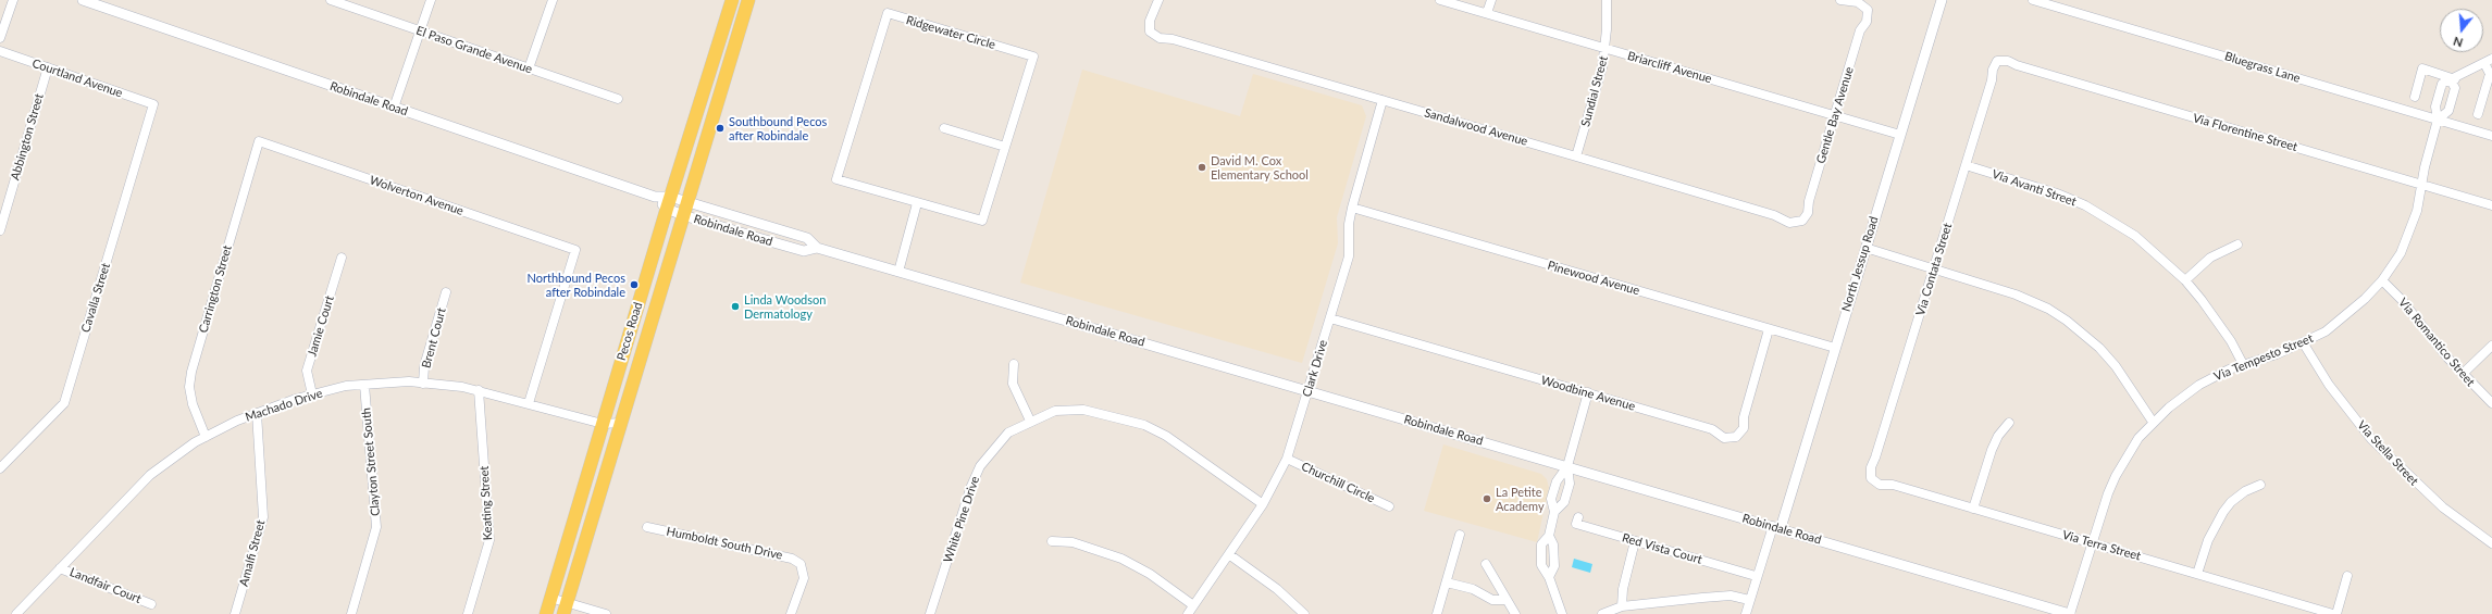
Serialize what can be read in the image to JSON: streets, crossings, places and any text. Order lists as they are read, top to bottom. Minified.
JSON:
{"streets":{"main road":["Pecos Road"],"street":["Ridgewater Circle","El Paso Grande Avenue","Briarcliff Avenue","Bluegrass Lane","Courtland Avenue","Sundial Street","Robindale Road","Gentle Bay Avenue","Sandalwood Avenue","Via Florentine Street","Abbington Street","Via Avanti Street","Wolverton Avenue","North Jessup Road","Via Contata Street","Pinewood Avenue","Carrington Street","Cavalla Street","Jamie Court","Brent Court","Via Romantico Street","Via Tempesto Street","Clark Drive","Woodbine Avenue","Machado Drive","Via Stella Street","Clayton Street South","Churchill Circle","Keating Street","White Pine Drive","Humboldt South Drive","Via Terra Street","Red Vista Court","Amalfi Street","Landfair Court"]},"crossings":[["Briarcliff Avenue","Sundial Street"],["Briarcliff Avenue","Gentle Bay Avenue"],["Briarcliff Avenue","North Jessup Road"],["Bluegrass Lane","Via Tempesto Street"],["Courtland Avenue","Abbington Street"],["Courtland Avenue","Cavalla Street"],["Sundial Street","Sandalwood Avenue"],["Robindale Road","North Jessup Road"],["Robindale Road","Pecos Road"],["Robindale Road","Via Tempesto Street"],["Robindale Road","Clark Drive"],["Gentle Bay Avenue","Sandalwood Avenue"],["Sandalwood Avenue","Clark Drive"],["Via Florentine Street","Via Contata Street"],["Via Florentine Street","Via Tempesto Street"],["Via Avanti Street","Via Contata Street"],["Via Avanti Street","Via Tempesto Street"],["Wolverton Avenue","Carrington Street"],["Wolverton Avenue","Machado Drive"],["North Jessup Road","Pinewood Avenue"],["Via Contata Street","Via Terra Street"],["Pinewood Avenue","Clark Drive"],["Pinewood Avenue","Woodbine Avenue"],["Carrington Street","Machado Drive"],["Jamie Court","Machado Drive"],["Pecos Road","Machado Drive"],["Brent Court","Machado Drive"],["Via Romantico Street","Via Tempesto Street"],["Via Tempesto Street","Via Stella Street"],["Via Tempesto Street","Via Terra Street"],["Clark Drive","Woodbine Avenue"],["Clark Drive","Churchill Circle"],["Clark Drive","White Pine Drive"],["Machado Drive","Clayton Street South"],["Machado Drive","Keating Street"],["Machado Drive","Amalfi Street"],["Machado Drive","Landfair Court"]],"places":["Southbound Pecos after Robindale","David M. Cox Elementary School","Northbound Pecos after Robindale","Linda Woodson Dermatology","La Petite Academy"],"north":"bottom"}
